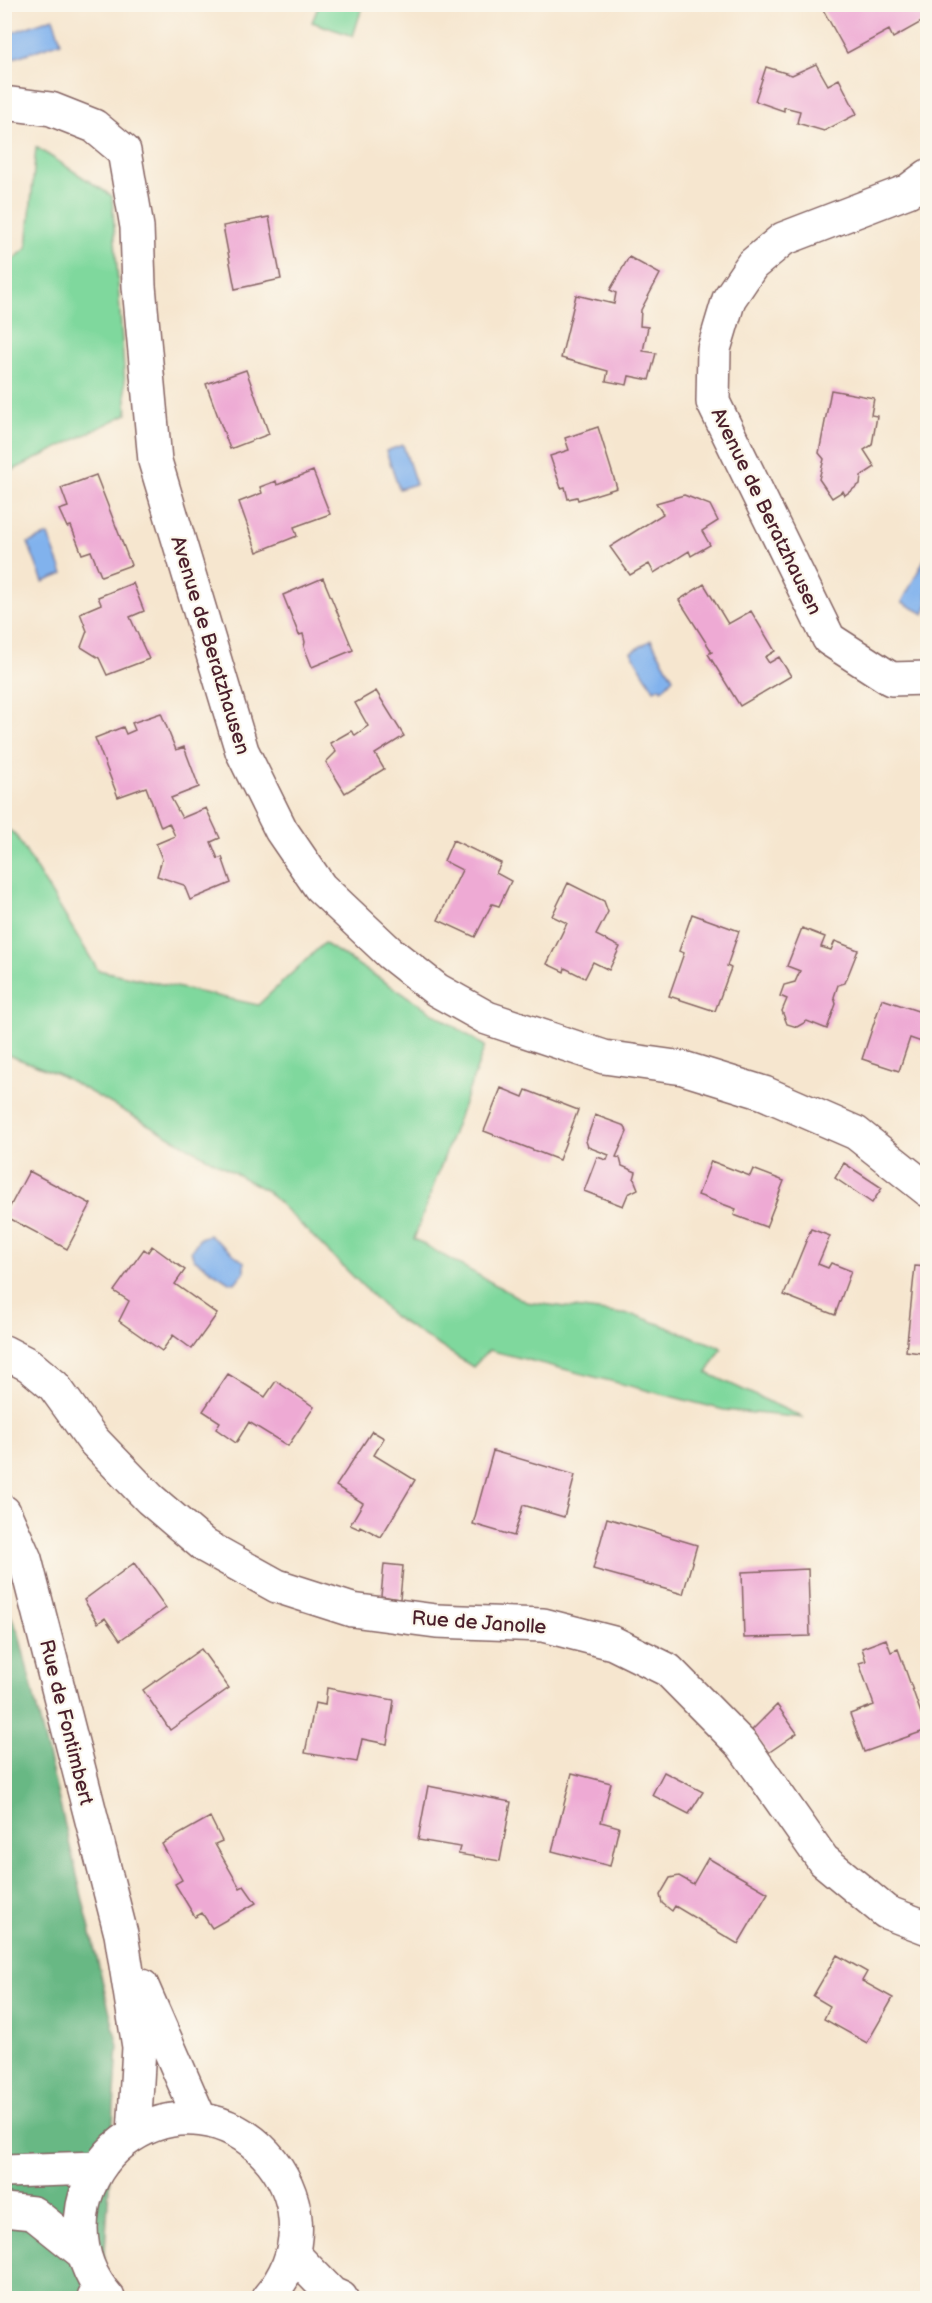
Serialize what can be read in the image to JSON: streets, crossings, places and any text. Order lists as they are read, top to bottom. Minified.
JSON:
{"streets":{"main road":["Avenue de Beratzhausen","Rue de Janolle","Rue de Fontimbert"]}}
